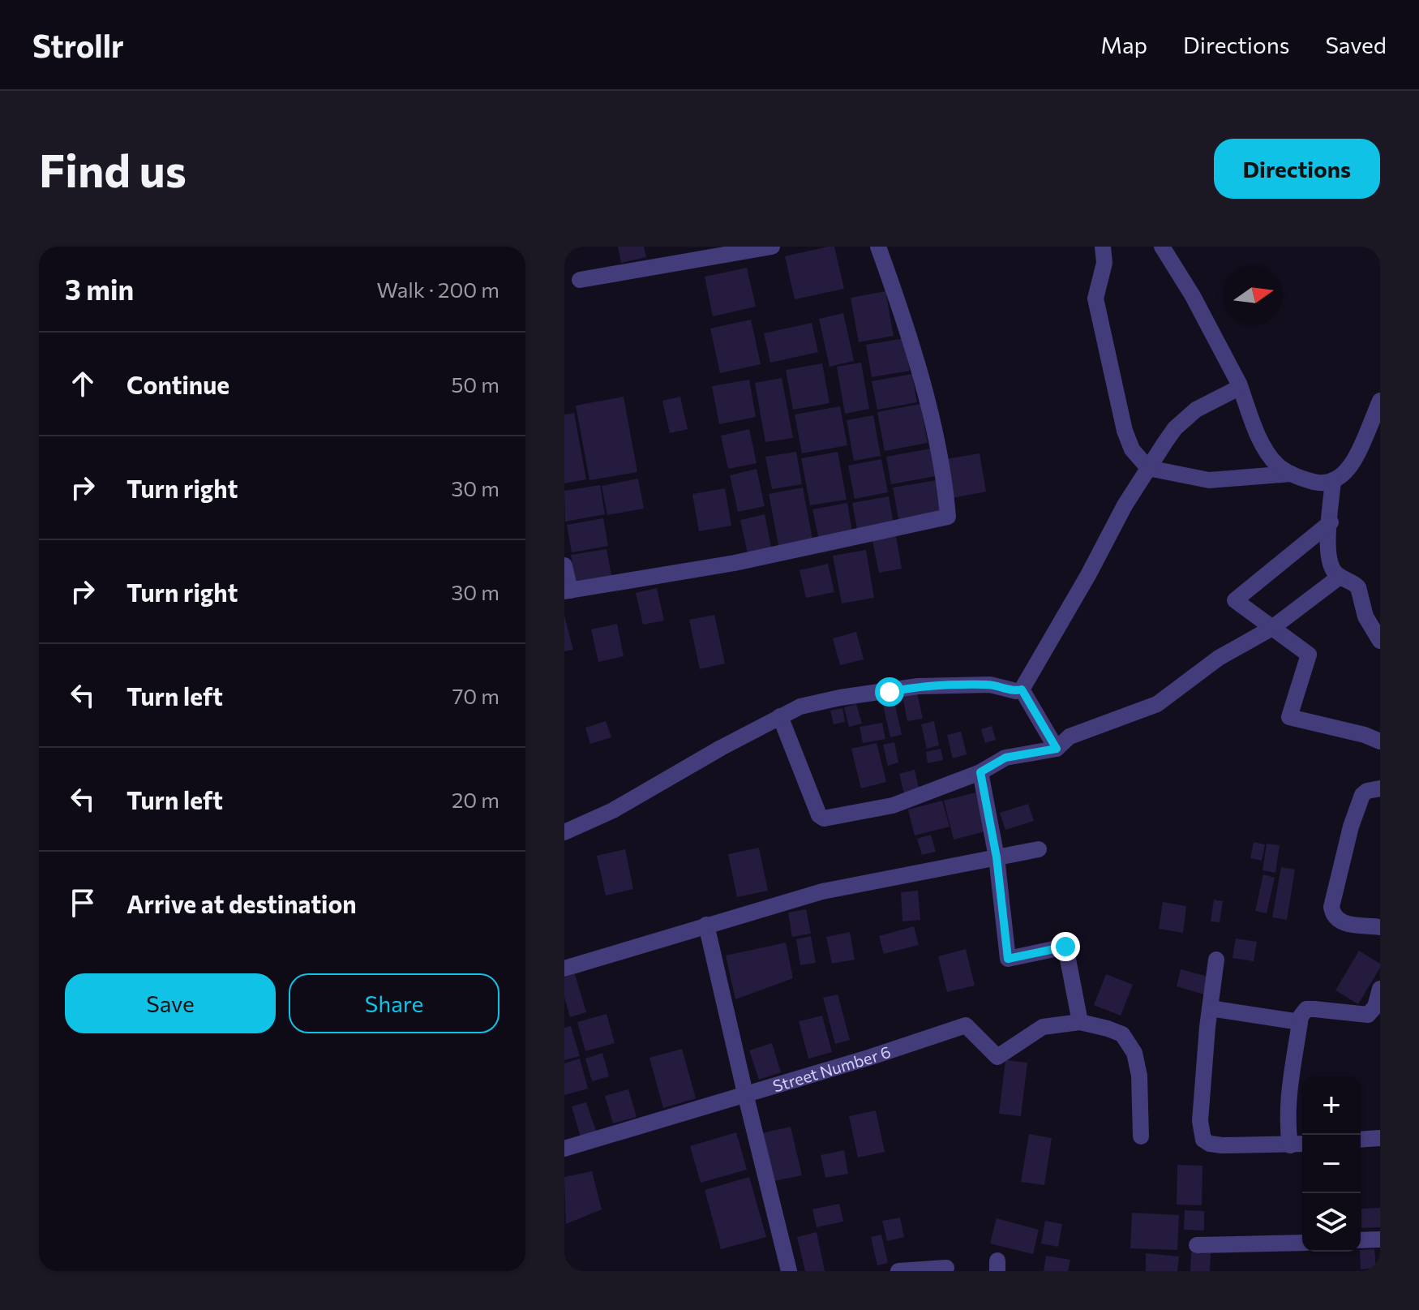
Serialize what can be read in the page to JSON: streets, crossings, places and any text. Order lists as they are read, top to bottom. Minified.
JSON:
{"streets":{"street":["Street Number 6"]},"north":"right","page":{"header":"Strollr","nav":["Map","Directions","Saved"],"buttons":["Directions",["Save","Share"]],"title":"Find us","heading":["3 min","Walk · 200 m"],"list":[["Continue","50 m"],["Turn right","30 m"],["Turn right","30 m"],["Turn left","70 m"],["Turn left","20 m"],"Arrive at destination"],"map_buttons":["+","−"]}}
